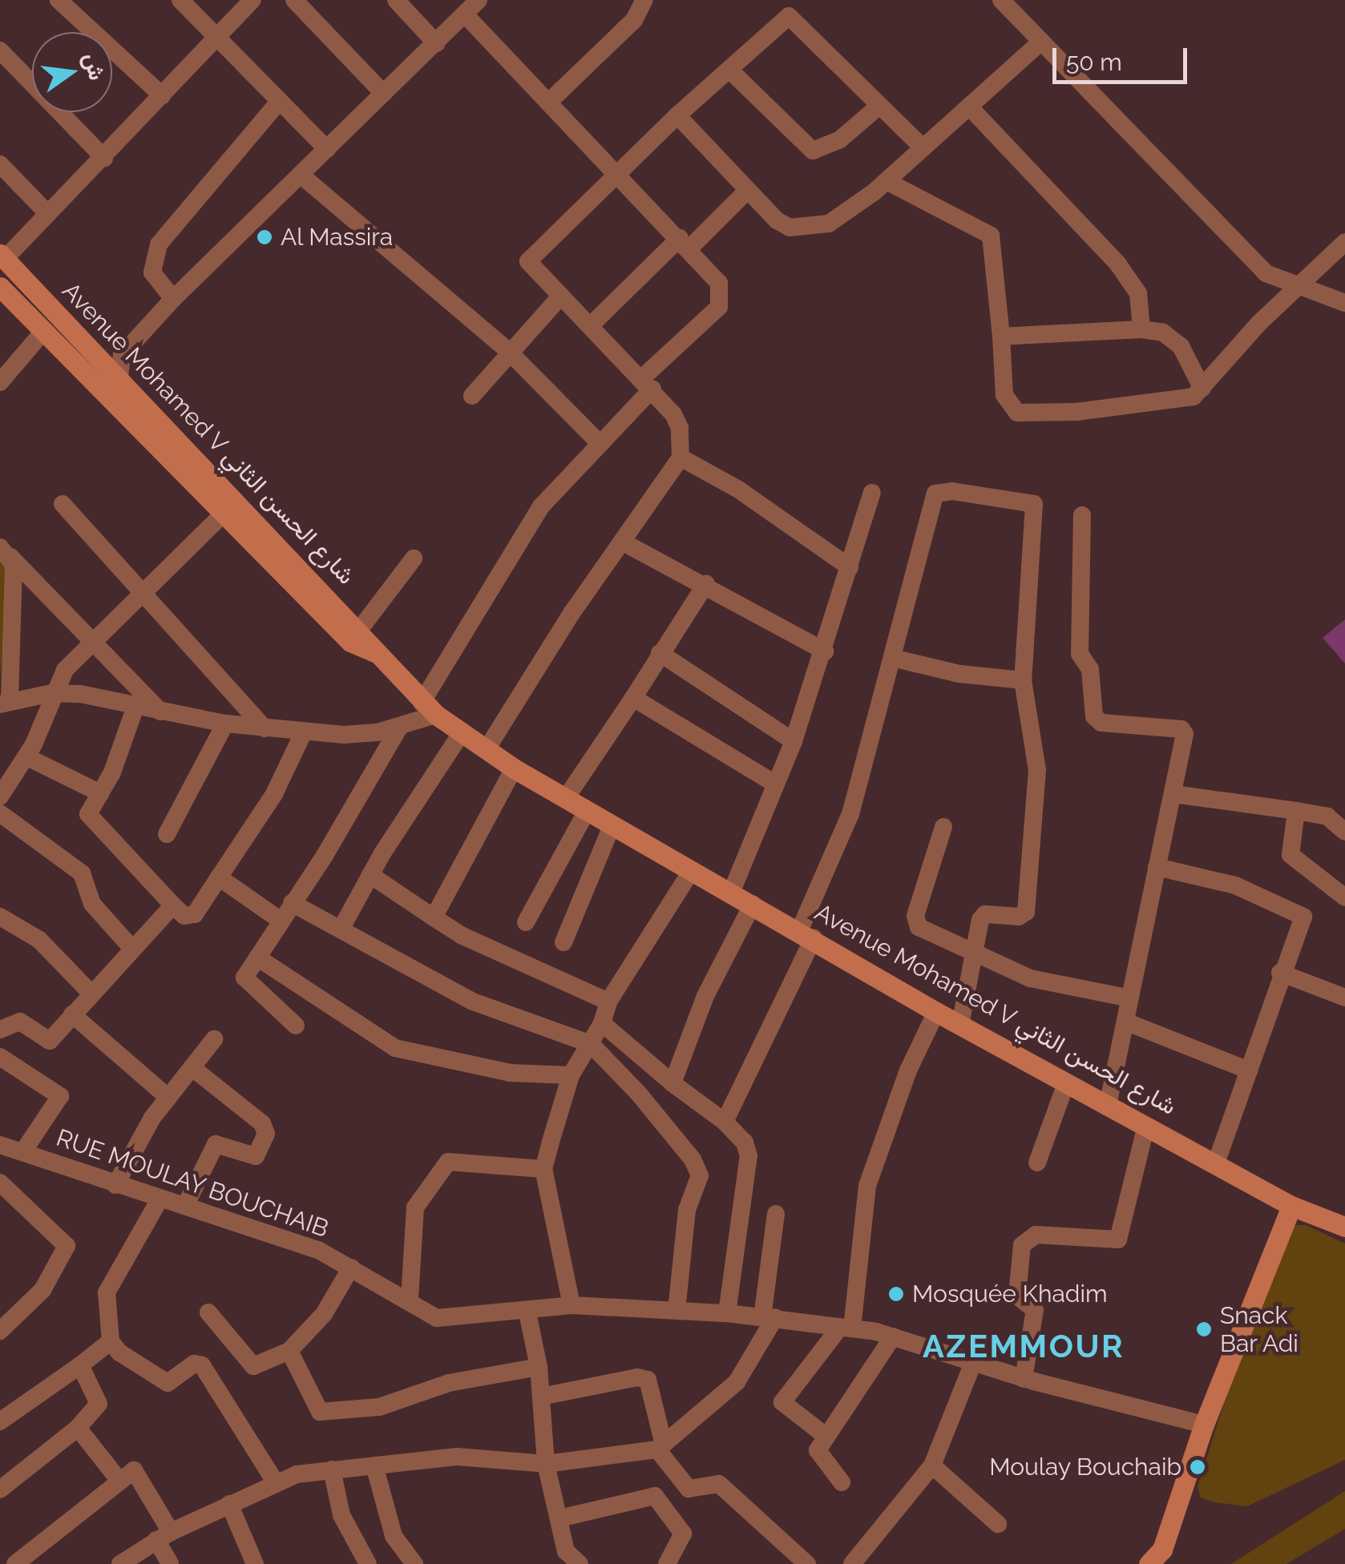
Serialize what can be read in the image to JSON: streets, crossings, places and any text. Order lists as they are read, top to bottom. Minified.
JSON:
{"streets":{"main road":["Avenue Mohamed V شارع الحسن الثاني"],"street":["RUE MOULAY BOUCHAIB"]},"districts":["AZEMMOUR"],"places":["Al Massira","Mosquée Khadim","Snack Bar Adi","Moulay Bouchaib"],"scale_bar":"50 m","north":"right"}
